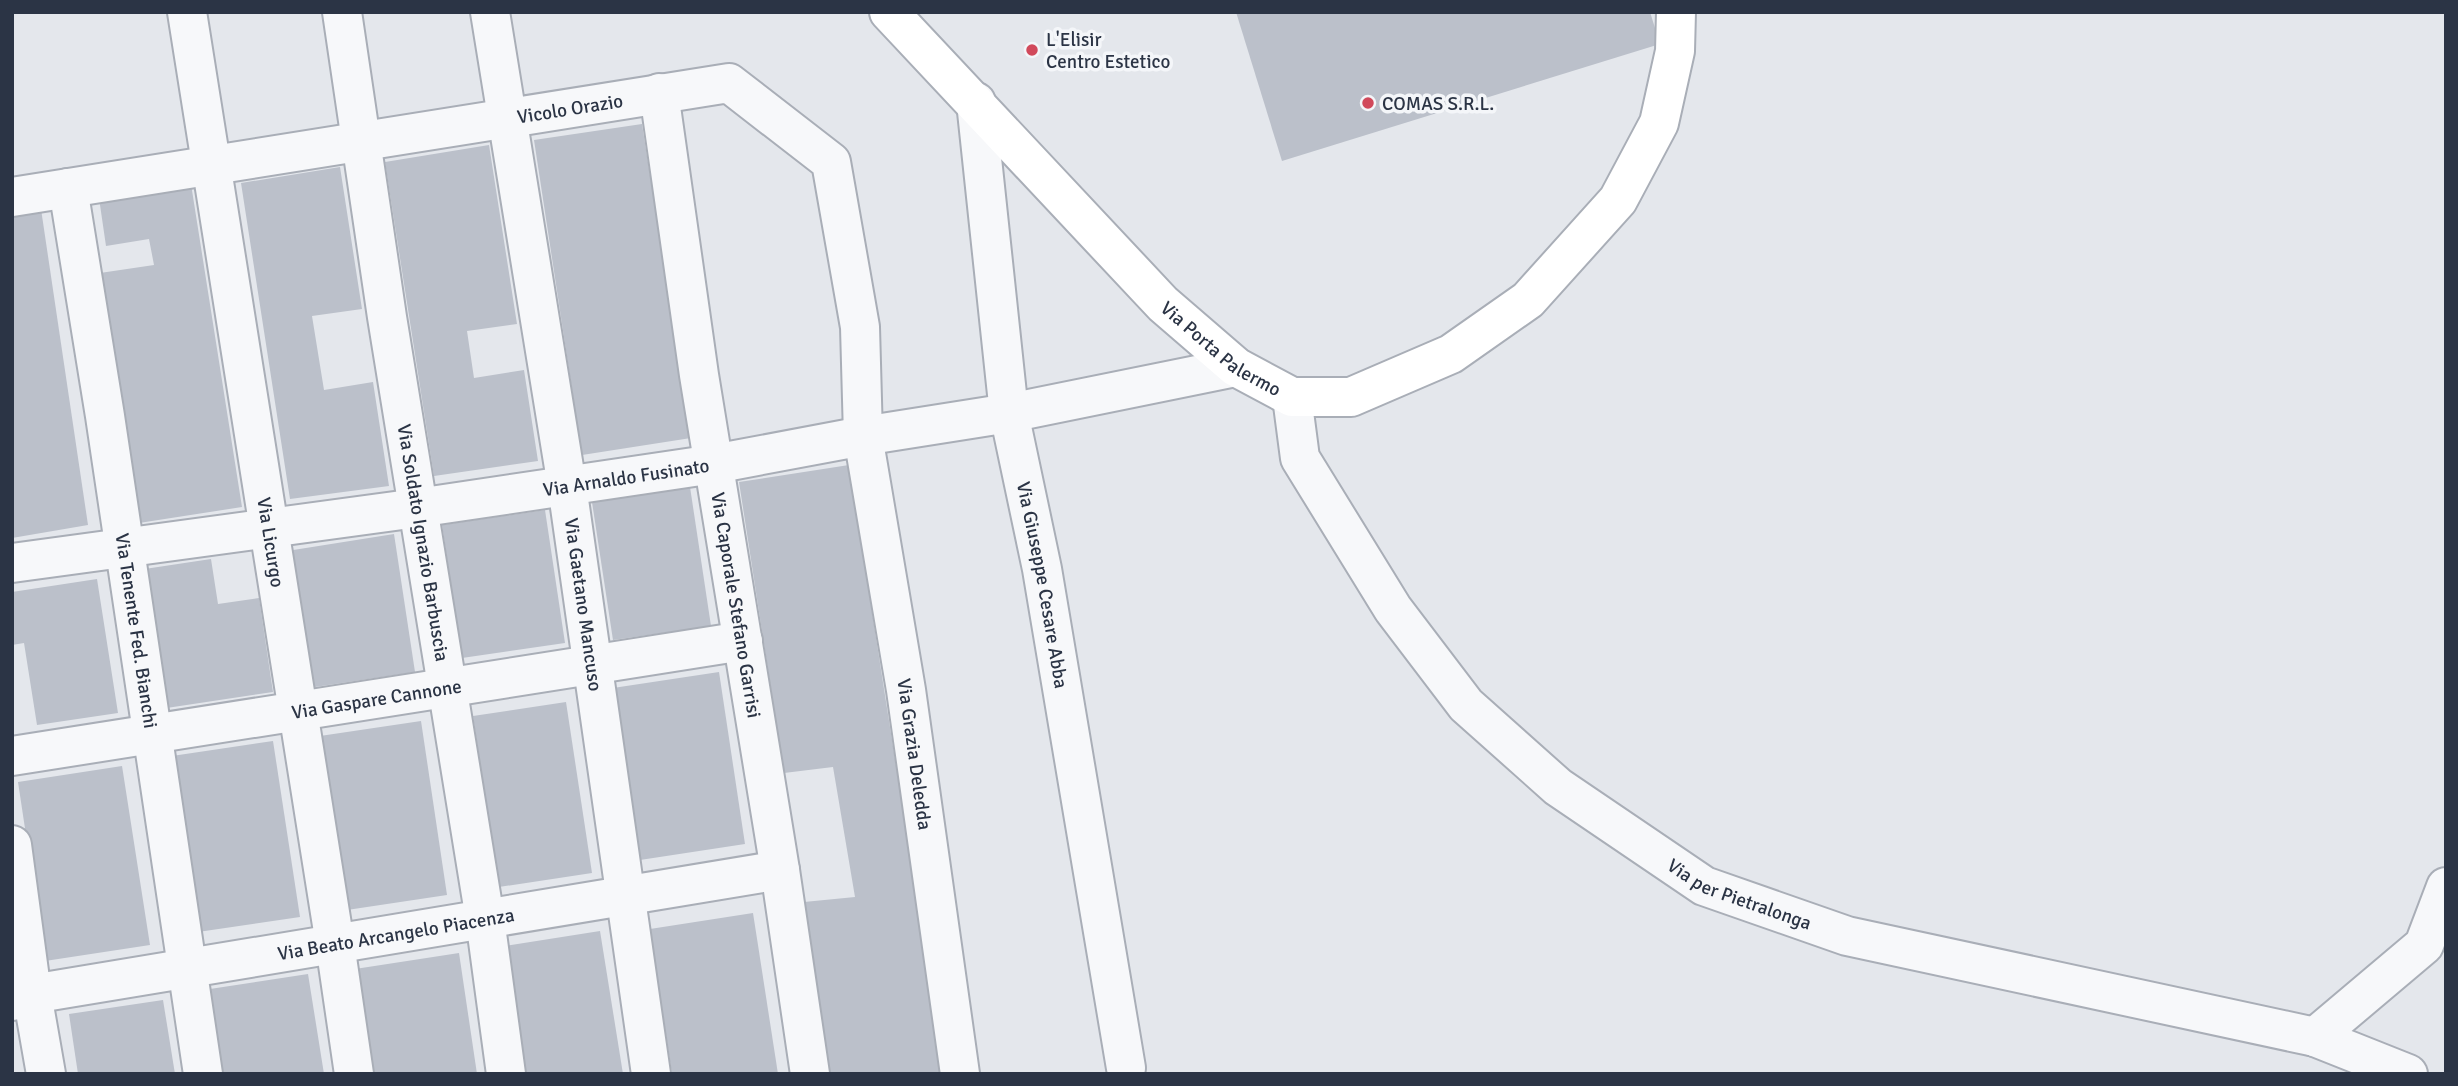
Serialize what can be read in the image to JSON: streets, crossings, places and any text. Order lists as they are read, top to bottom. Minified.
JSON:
{"streets":{"street":["Vicolo Orazio","Via Porta Palermo","Via Arnaldo Fusinato","Via Licurgo","Via Soldato Ignazio Barbuscia","Via Giuseppe Cesare Abba","Via Gaetano Mancuso","Via Caporale Stefano Garrisi","Via Tenente Fed. Bianchi","Via Gaspare Cannone","Via Grazia Deledda","Via per Pietralonga","Via Beato Arcangelo Piacenza"]},"crossings":[["Vicolo Orazio","Via Arnaldo Fusinato"],["Vicolo Orazio","Via Licurgo"],["Vicolo Orazio","Via Soldato Ignazio Barbuscia"],["Vicolo Orazio","Via Gaetano Mancuso"],["Vicolo Orazio","Via Caporale Stefano Garrisi"],["Vicolo Orazio","Via Tenente Fed. Bianchi"],["Vicolo Orazio","Via Grazia Deledda"],["Via Porta Palermo","Via Arnaldo Fusinato"],["Via Porta Palermo","Via Giuseppe Cesare Abba"],["Via Porta Palermo","Via per Pietralonga"],["Via Arnaldo Fusinato","Via Licurgo"],["Via Arnaldo Fusinato","Via Soldato Ignazio Barbuscia"],["Via Arnaldo Fusinato","Via Giuseppe Cesare Abba"],["Via Arnaldo Fusinato","Via Gaetano Mancuso"],["Via Arnaldo Fusinato","Via Caporale Stefano Garrisi"],["Via Arnaldo Fusinato","Via Tenente Fed. Bianchi"],["Via Arnaldo Fusinato","Via Grazia Deledda"],["Via Licurgo","Via Gaspare Cannone"],["Via Licurgo","Via Beato Arcangelo Piacenza"],["Via Soldato Ignazio Barbuscia","Via Gaspare Cannone"],["Via Soldato Ignazio Barbuscia","Via Beato Arcangelo Piacenza"],["Via Gaetano Mancuso","Via Gaspare Cannone"],["Via Gaetano Mancuso","Via Beato Arcangelo Piacenza"],["Via Caporale Stefano Garrisi","Via Gaspare Cannone"],["Via Caporale Stefano Garrisi","Via Beato Arcangelo Piacenza"],["Via Tenente Fed. Bianchi","Via Gaspare Cannone"],["Via Tenente Fed. Bianchi","Via Beato Arcangelo Piacenza"]],"places":["L'Elisir Centro Estetico","COMAS S.R.L."]}
